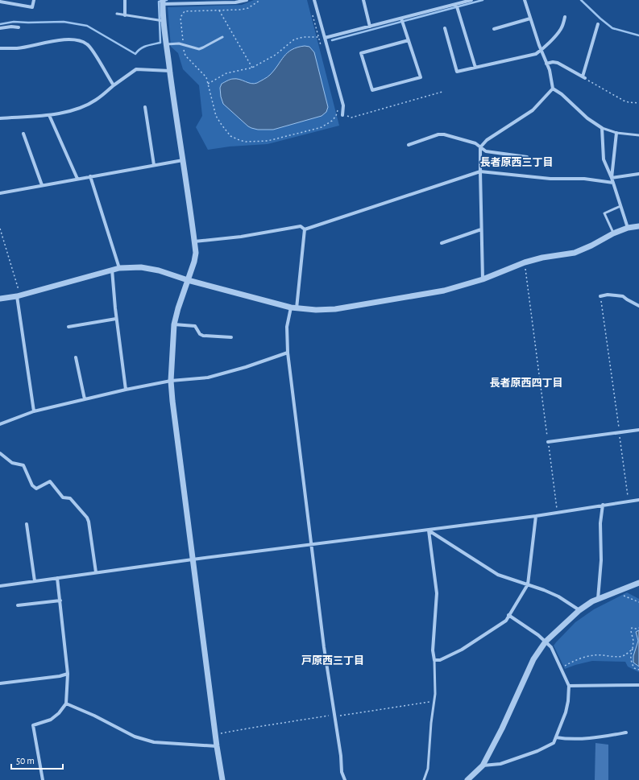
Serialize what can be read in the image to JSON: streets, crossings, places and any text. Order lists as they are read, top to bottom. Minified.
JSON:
{"districts":["長者原西三丁目","長者原西四丁目","戸原西三丁目"],"scale_bar":"50 m"}
